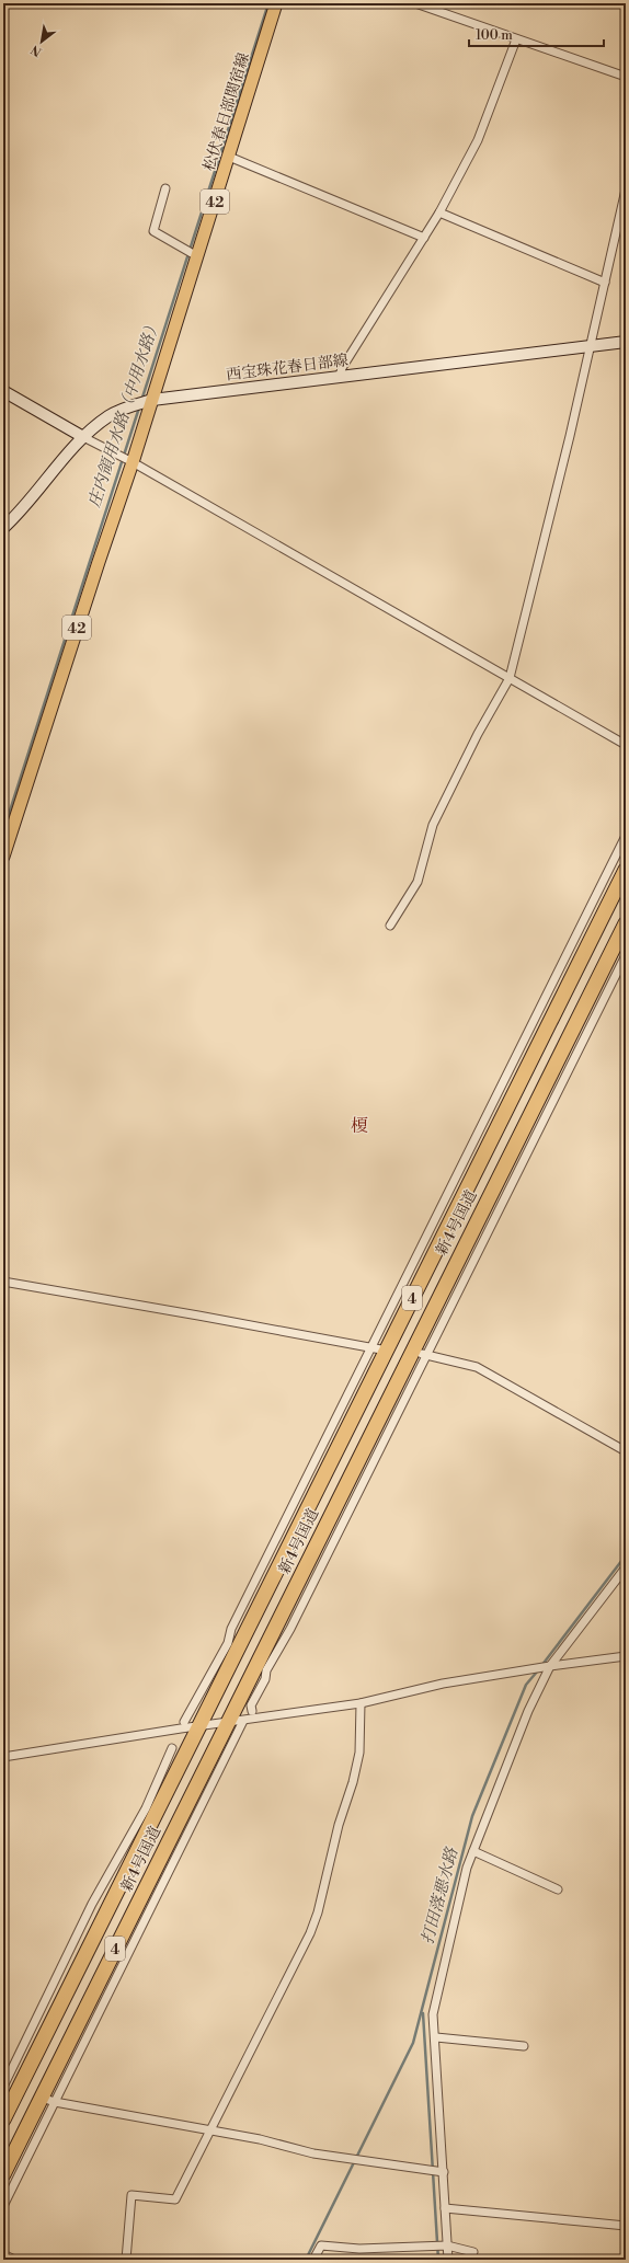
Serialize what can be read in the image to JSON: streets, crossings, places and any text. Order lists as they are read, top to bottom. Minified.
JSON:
{"streets":{"highway":["新4号国道","4"],"main road":["松伏春日部関宿線","42","西宝珠花春日部線"]},"crossings":[["松伏春日部関宿線","西宝珠花春日部線"]],"districts":["榎"],"water":["庄内領用水路（中用水路）","打田落悪水路"],"scale_bar":"100 m","north":"bottom left"}
